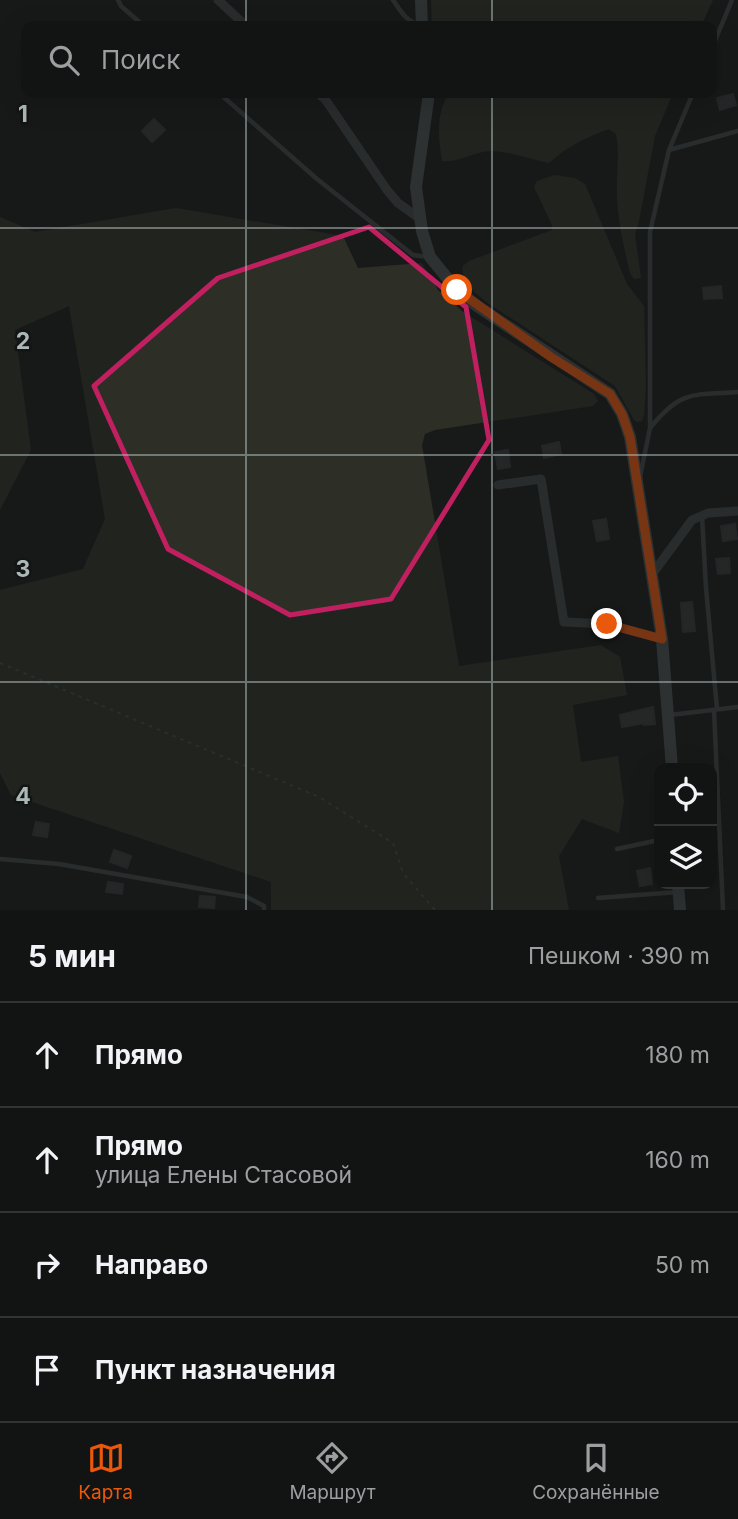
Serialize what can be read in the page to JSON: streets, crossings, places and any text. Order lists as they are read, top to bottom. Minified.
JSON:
{"page":{"search":"Поиск","heading":["5 мин","Пешком · 390 m"],"list":[["Прямо","180 m"],["Прямо","улица Елены Стасовой","160 m"],["Направо","50 m"],"Пункт назначения"],"nav":["Карта","Маршрут","Сохранённые"]},"grid":{"rows":["1","2","3","4"]}}
